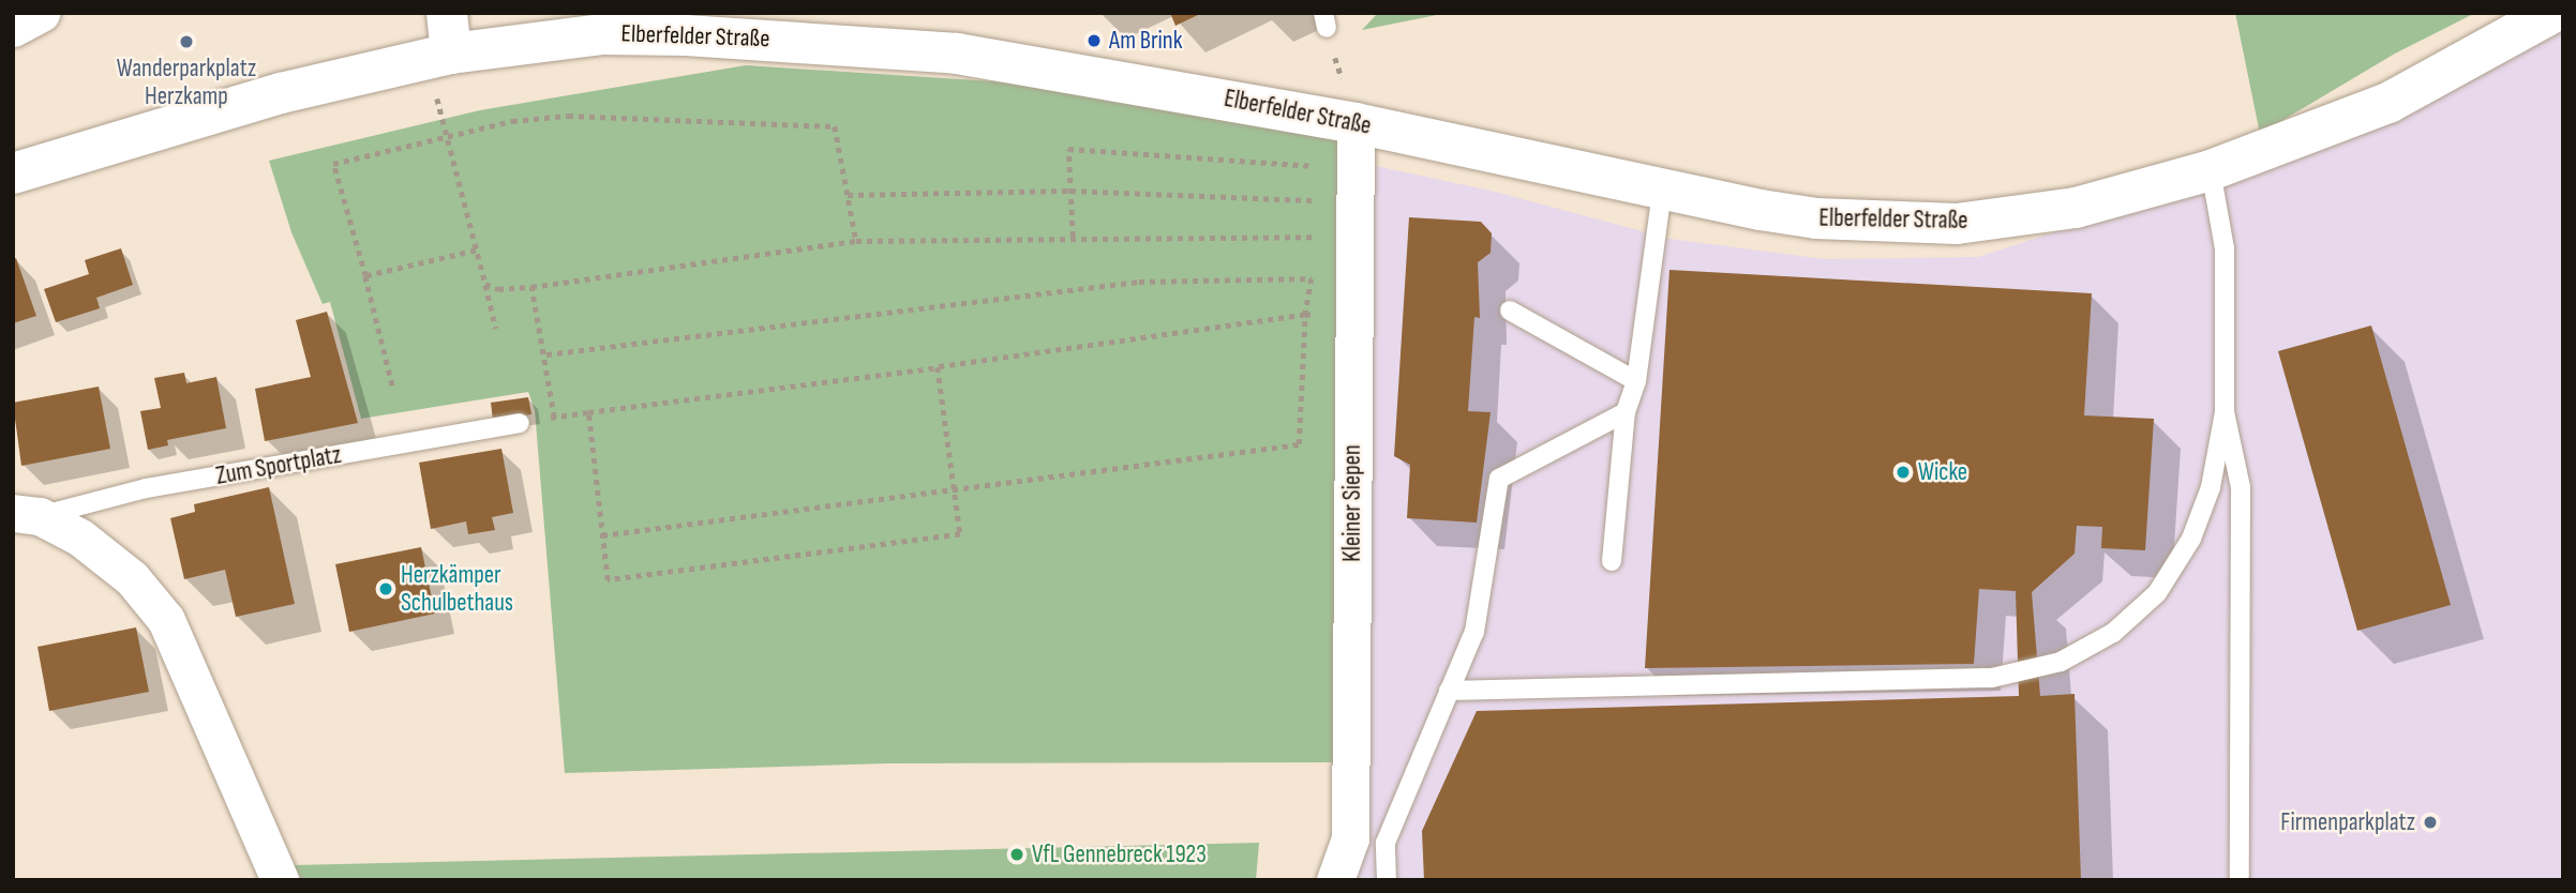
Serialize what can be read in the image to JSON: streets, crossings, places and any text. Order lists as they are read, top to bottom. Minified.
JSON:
{"streets":{"main road":["Elberfelder Straße"],"street":["Zum Sportplatz","Kleiner Siepen"]},"crossings":[["Elberfelder Straße","Kleiner Siepen"]],"places":["Am Brink","Wanderparkplatz Herzkamp","Wicke","Herzkämper Schulbethaus","Firmenparkplatz","VfL Gennebreck 1923"]}
